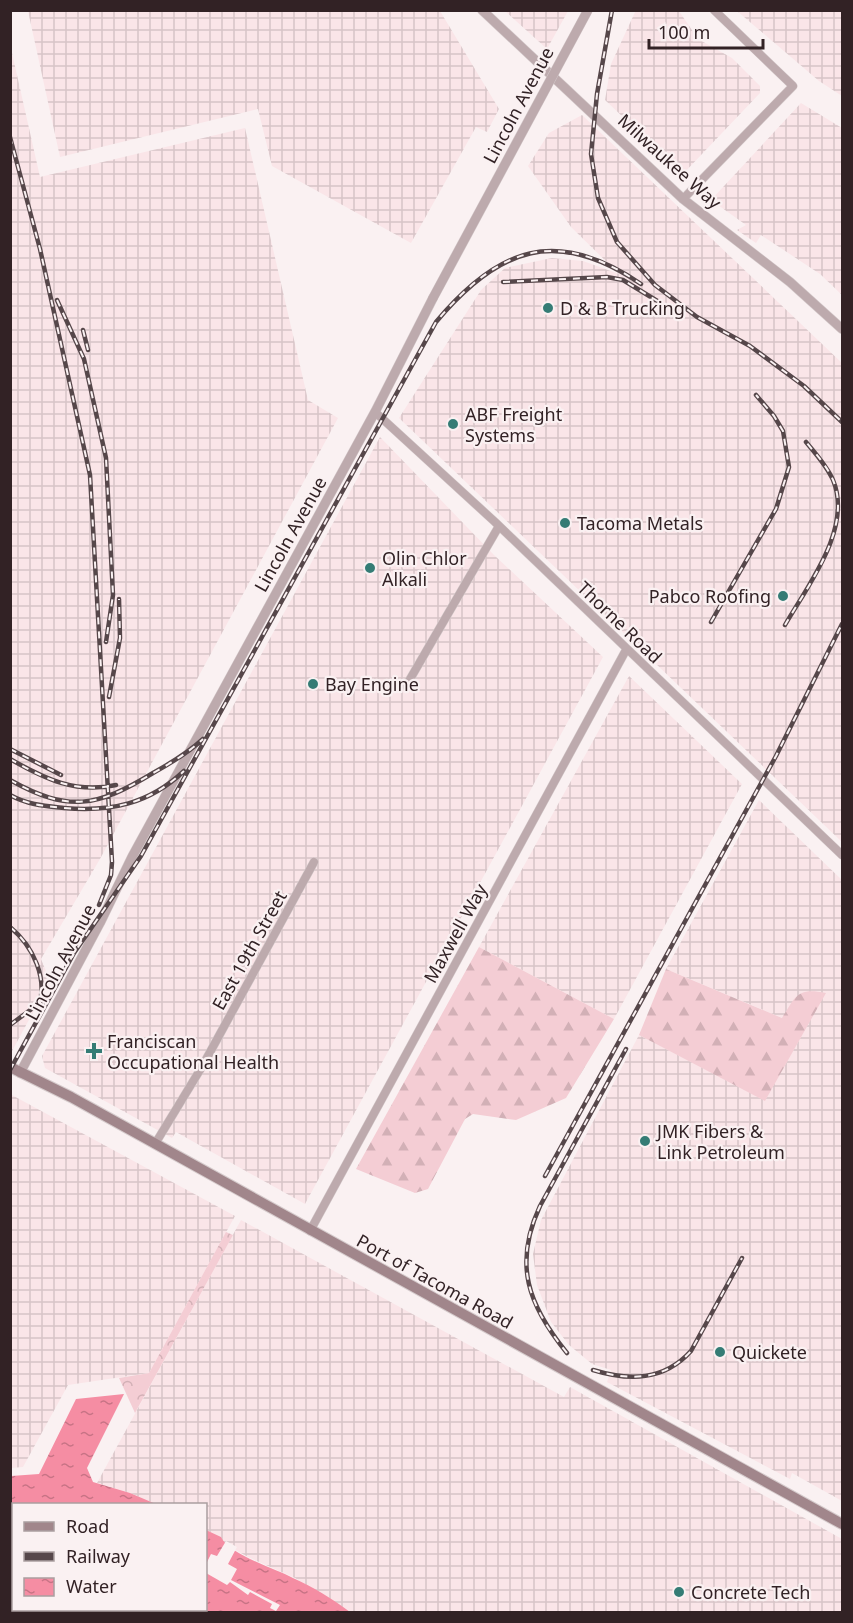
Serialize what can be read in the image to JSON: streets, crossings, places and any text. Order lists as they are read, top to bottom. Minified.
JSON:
{"streets":{"main road":["Port of Tacoma Road"],"street":["Lincoln Avenue","Milwaukee Way","Thorne Road","Maxwell Way","East 19th Street"]},"crossings":[["Lincoln Avenue","Thorne Road"],["Lincoln Avenue","Port of Tacoma Road"],["Thorne Road","Maxwell Way"],["Maxwell Way","Port of Tacoma Road"],["East 19th Street","Port of Tacoma Road"]],"places":{"other":["D & B Trucking","ABF Freight Systems","Tacoma Metals","Olin Chlor Alkali","Pabco Roofing","Bay Engine","JMK Fibers & Link Petroleum","Quickete","Concrete Tech"],"health":["Franciscan Occupational Health"]},"legend":["Road","Railway","Water"],"scale_bar":"100 m"}
